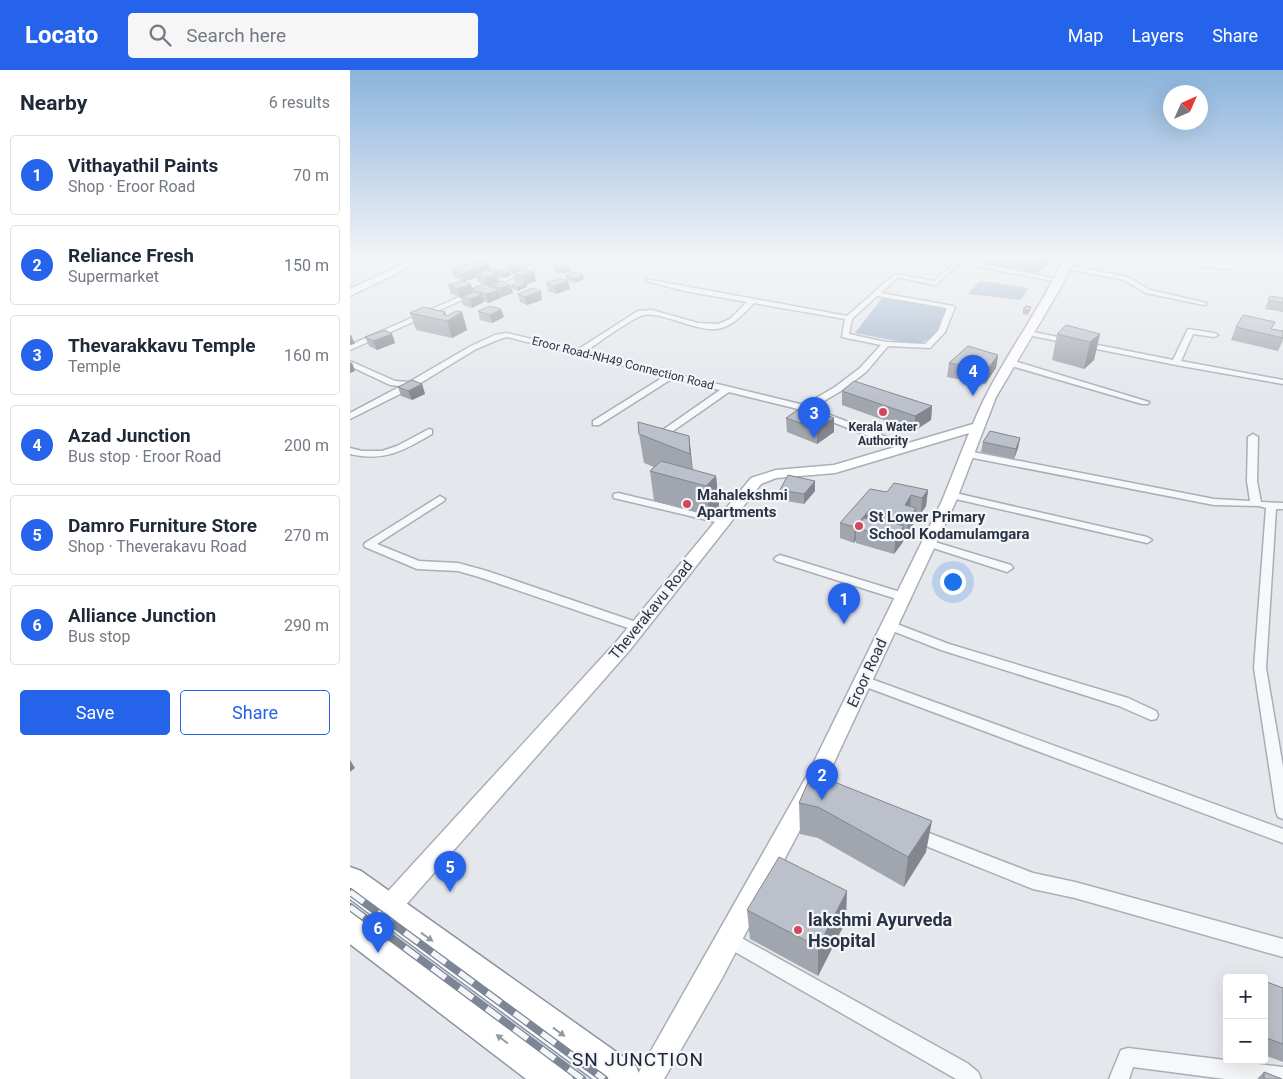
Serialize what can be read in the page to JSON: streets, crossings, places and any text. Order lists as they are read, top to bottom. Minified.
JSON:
{"streets":{"main road":["Eroor Road"],"street":["Eroor Road-NH49 Connection Road","Theverakavu Road"]},"crossings":[["Eroor Road-NH49 Connection Road","Theverakavu Road"],["Theverakavu Road","Eroor Road"]],"districts":["SN JUNCTION"],"places":["Kerala Water Authority","Mahalekshmi Apartments","St Lower Primary School Kodamulamgara","lakshmi Ayurveda Hsopital"],"north":"top right","page":{"header":"Locato","search":"Search here","nav":["Map","Layers","Share"],"heading":["Nearby","6 results"],"list":[{"mark":"1","name":"Vithayathil Paints","note":"Shop · Eroor Road","value":"70 m"},{"mark":"2","name":"Reliance Fresh","note":"Supermarket","value":"150 m"},{"mark":"3","name":"Thevarakkavu Temple","note":"Temple","value":"160 m"},{"mark":"4","name":"Azad Junction","note":"Bus stop · Eroor Road","value":"200 m"},{"mark":"5","name":"Damro Furniture Store","note":"Shop · Theverakavu Road","value":"270 m"},{"mark":"6","name":"Alliance Junction","note":"Bus stop","value":"290 m"}],"pins":["4","3","1","2","5","6"],"buttons":["Save","Share"],"map_buttons":["+","−"]}}
